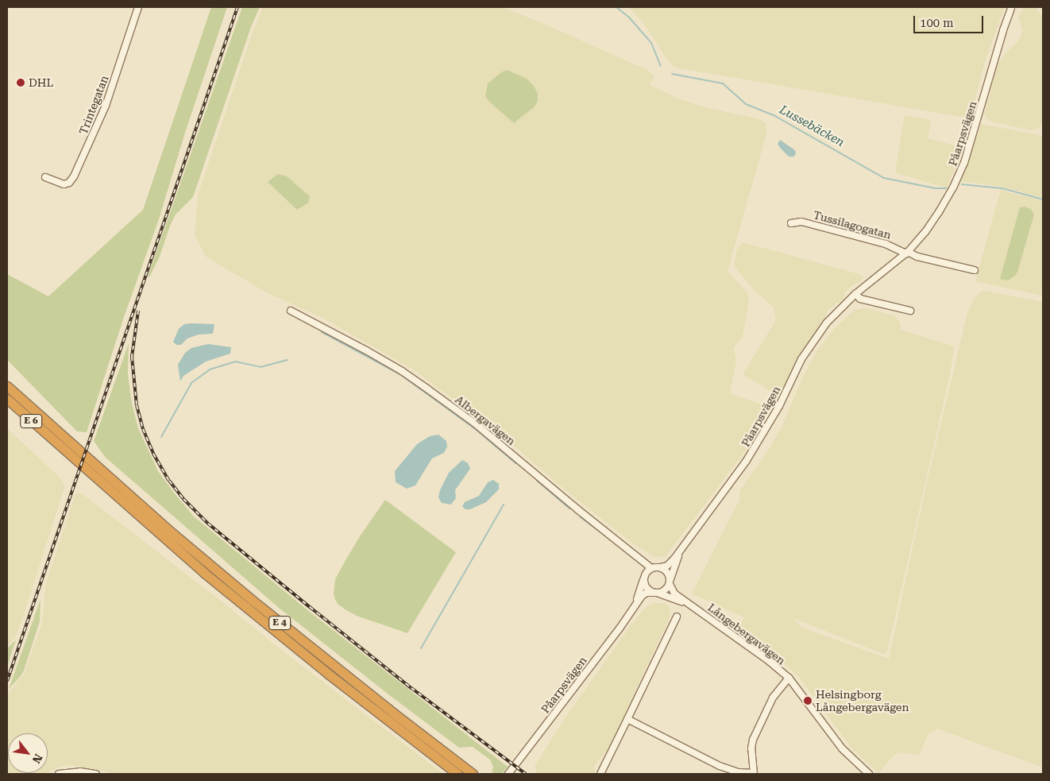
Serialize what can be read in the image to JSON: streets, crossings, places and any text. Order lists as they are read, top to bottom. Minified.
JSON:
{"streets":{"highway":["E 6","E 4"],"street":["Trintegatan","Påarpsvägen","Tussilagogatan","Albergavägen","Långebergavägen"]},"crossings":[["Påarpsvägen","Tussilagogatan"],["Påarpsvägen","Albergavägen"],["Påarpsvägen","Långebergavägen"],["Albergavägen","Långebergavägen"],["E 6","E 4"]],"water":["Lussebäcken"],"places":["DHL","Helsingborg Långebergavägen"],"scale_bar":"100 m","north":"bottom right"}
